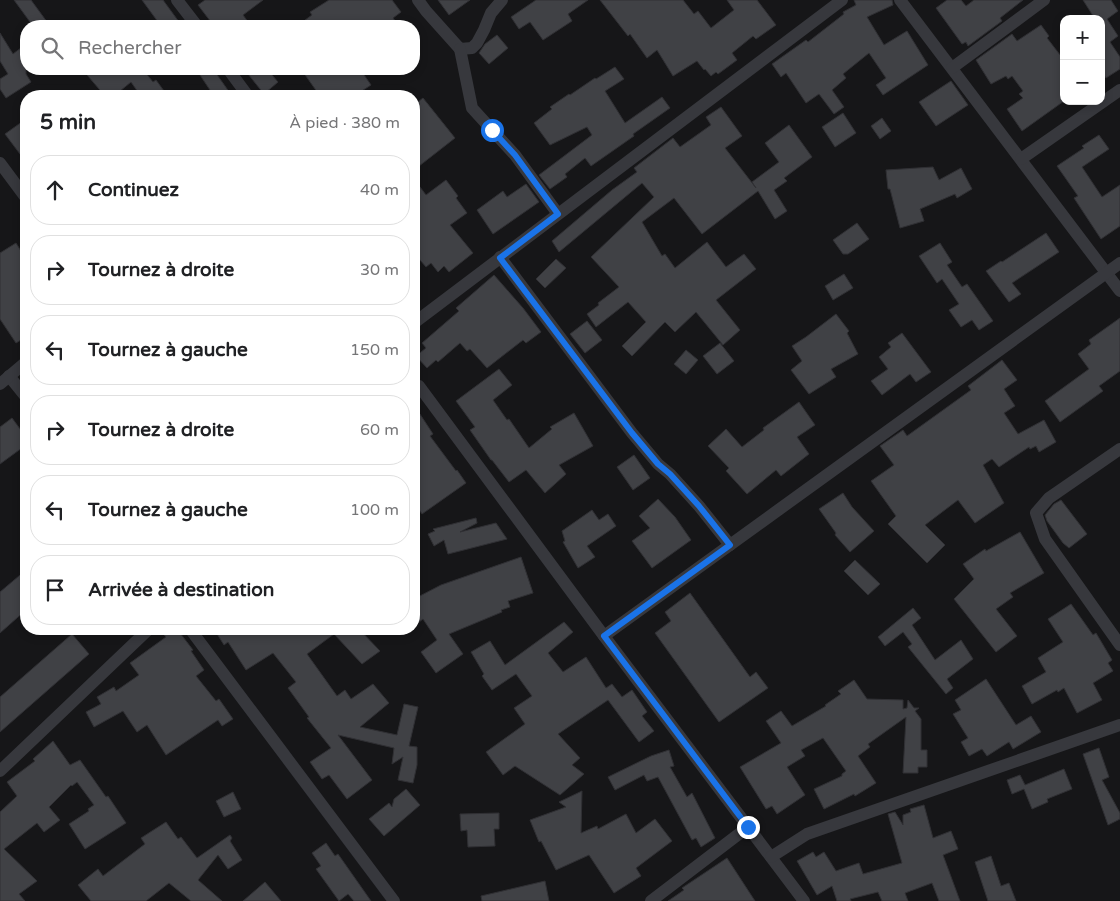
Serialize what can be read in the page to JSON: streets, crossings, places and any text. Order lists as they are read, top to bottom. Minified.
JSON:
{"page":{"map_buttons":["+","−"],"search":"Rechercher","heading":["5 min","À pied · 380 m"],"list":[["Continuez","40 m"],["Tournez à droite","30 m"],["Tournez à gauche","150 m"],["Tournez à droite","60 m"],["Tournez à gauche","100 m"],"Arrivée à destination"]}}
